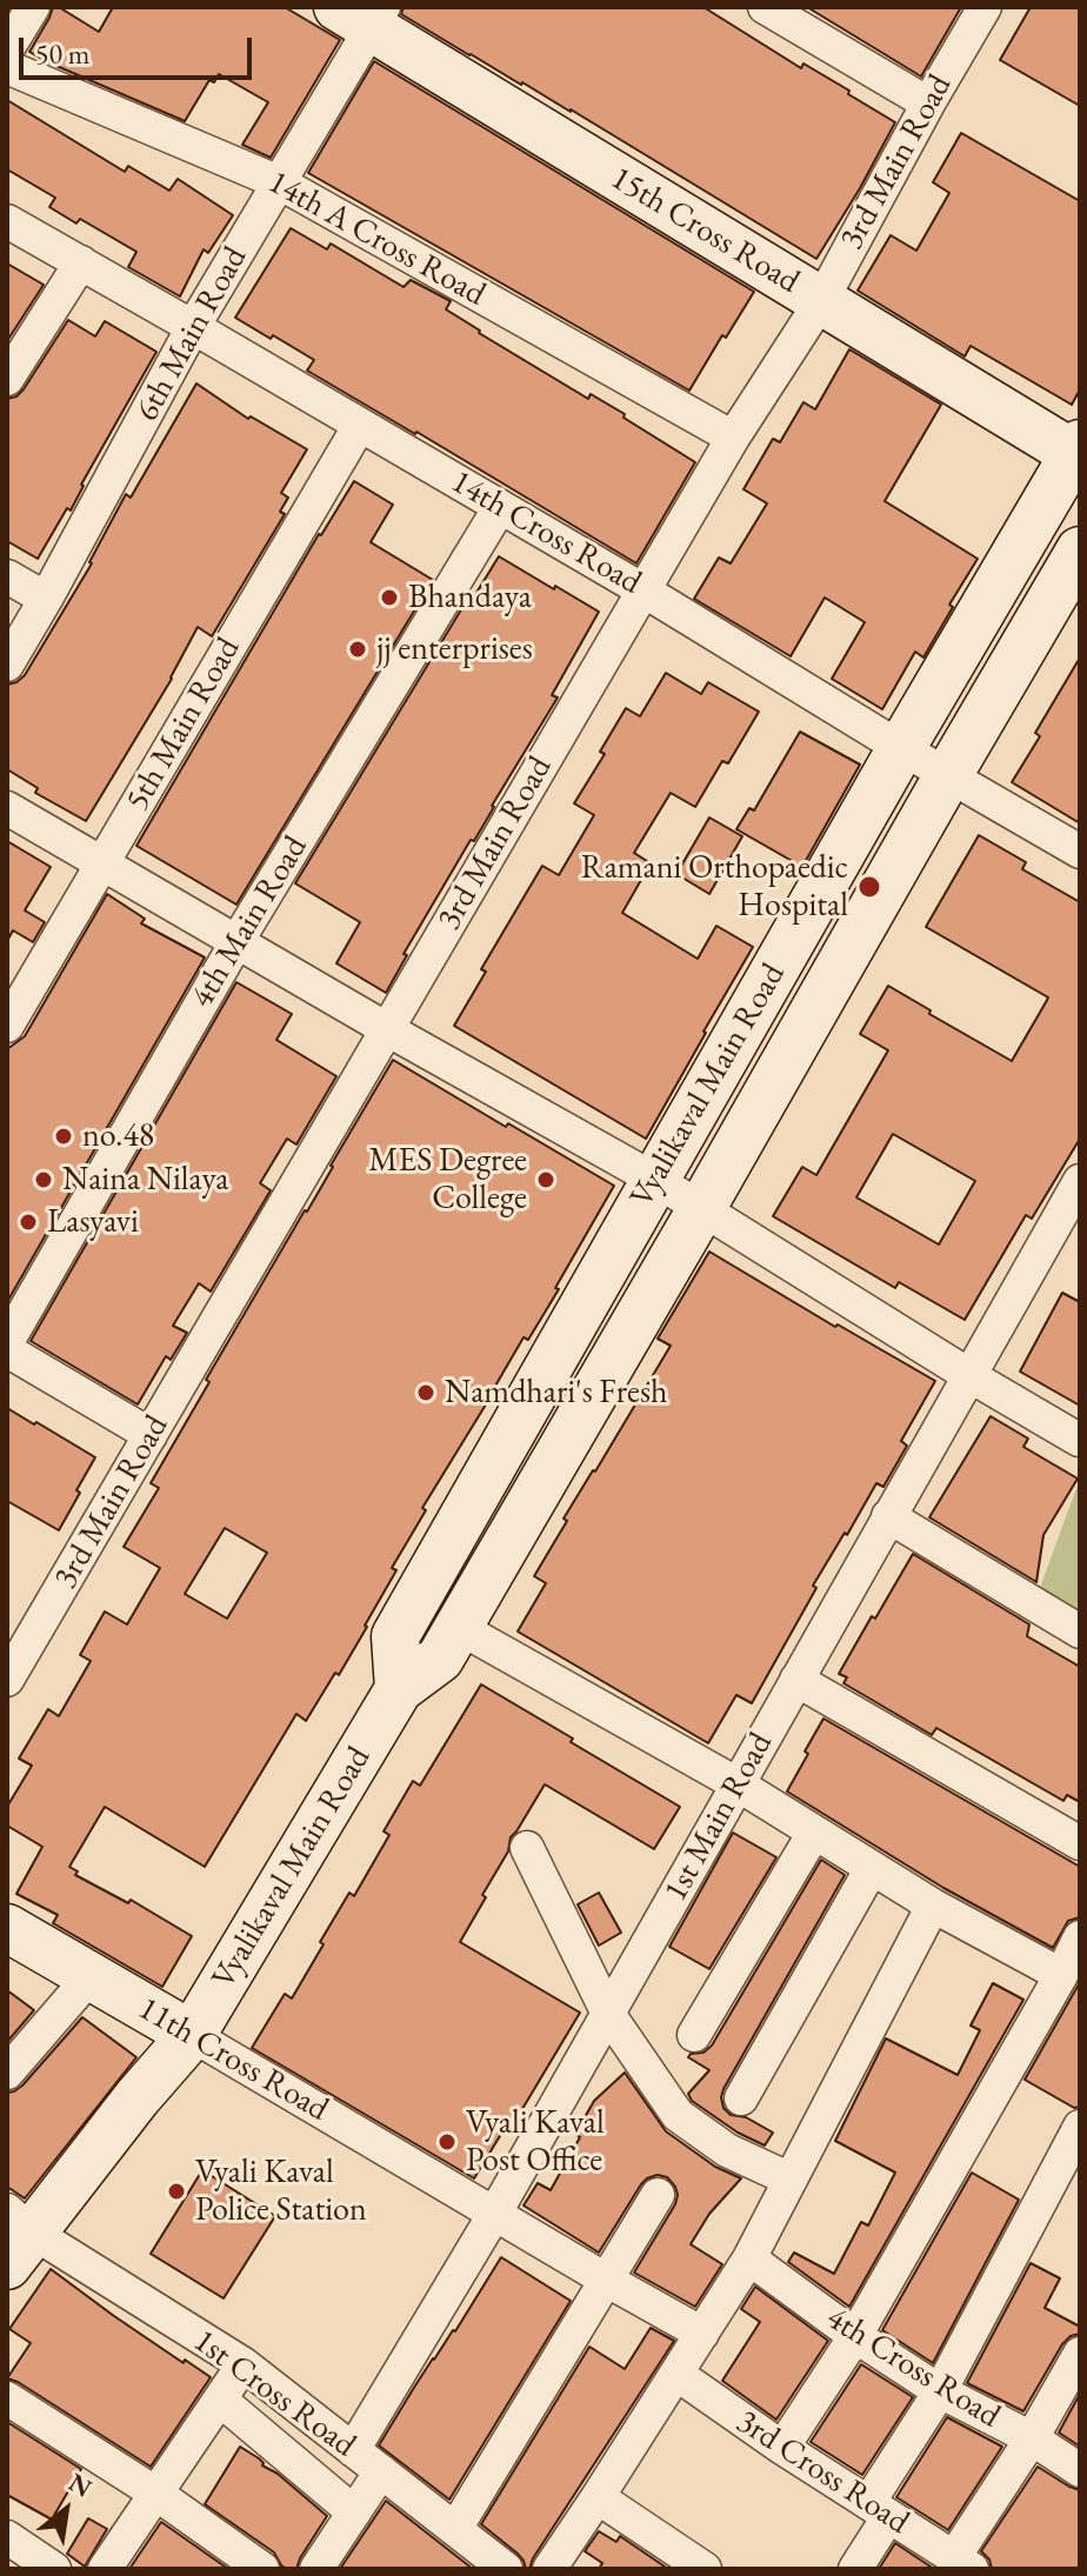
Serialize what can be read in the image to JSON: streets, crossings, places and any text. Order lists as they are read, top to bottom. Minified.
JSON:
{"streets":{"street":["3rd Main Road","15th Cross Road","14th A Cross Road","6th Main Road","14th Cross Road","5th Main Road","4th Main Road","Vyalikaval Main Road","1st Main Road","11th Cross Road","4th Cross Road","1st Cross Road","3rd Cross Road"]},"crossings":[["3rd Main Road","15th Cross Road"],["3rd Main Road","14th A Cross Road"],["3rd Main Road","14th Cross Road"],["15th Cross Road","6th Main Road"],["15th Cross Road","Vyalikaval Main Road"],["14th A Cross Road","6th Main Road"],["6th Main Road","14th Cross Road"],["14th Cross Road","5th Main Road"],["14th Cross Road","4th Main Road"],["14th Cross Road","Vyalikaval Main Road"],["Vyalikaval Main Road","11th Cross Road"],["Vyalikaval Main Road","1st Cross Road"],["1st Main Road","11th Cross Road"],["1st Main Road","1st Cross Road"]],"places":["Bhandaya","jj enterprises","Ramani Orthopaedic Hospital","no.48","Naina Nilaya","MES Degree College","Lasyavi","Namdhari's Fresh","Vyali Kaval Post Office","Vyali Kaval Police Station"],"scale_bar":"50 m","north":"top right"}
